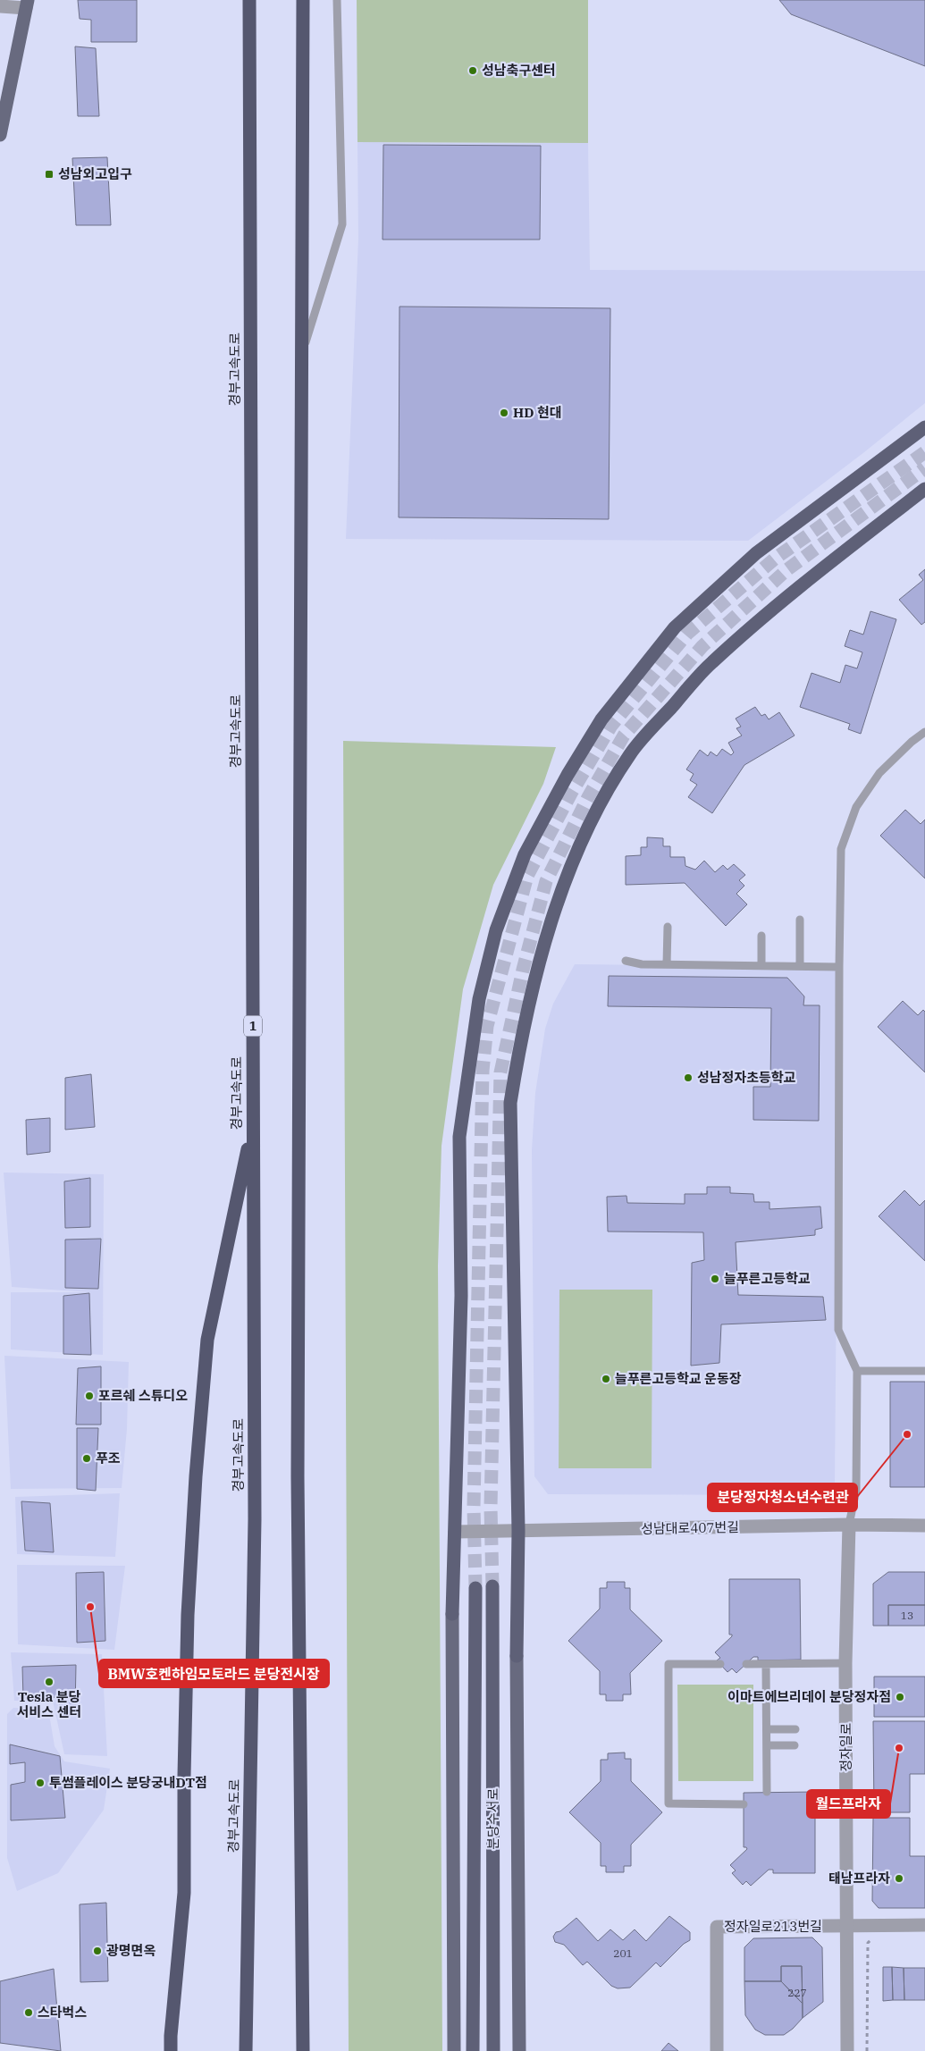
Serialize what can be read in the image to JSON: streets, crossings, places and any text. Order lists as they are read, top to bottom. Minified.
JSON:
{"streets":{"highway":["경부고속도로","1","분당수서로"],"street":["성남대로407번길","정자일로","정자일로213번길"]},"crossings":[["성남대로407번길","정자일로"],["정자일로","정자일로213번길"]],"places":{"other":["성남축구센터","HD 현대","성남정자초등학교","늘푸른고등학교","늘푸른고등학교 운동장","포르쉐 스튜디오","분당정자청소년수련관","푸조","BMW호켄하임모토라드 분당전시장","Tesla 분당 서비스 센터","이마트에브리데이 분당정자점","월드프라자","투썸플레이스 분당궁내DT점","태남프라자","광명면옥","스타벅스"],"transit":["성남외고입구"]},"house_numbers":["13","201","227"]}
